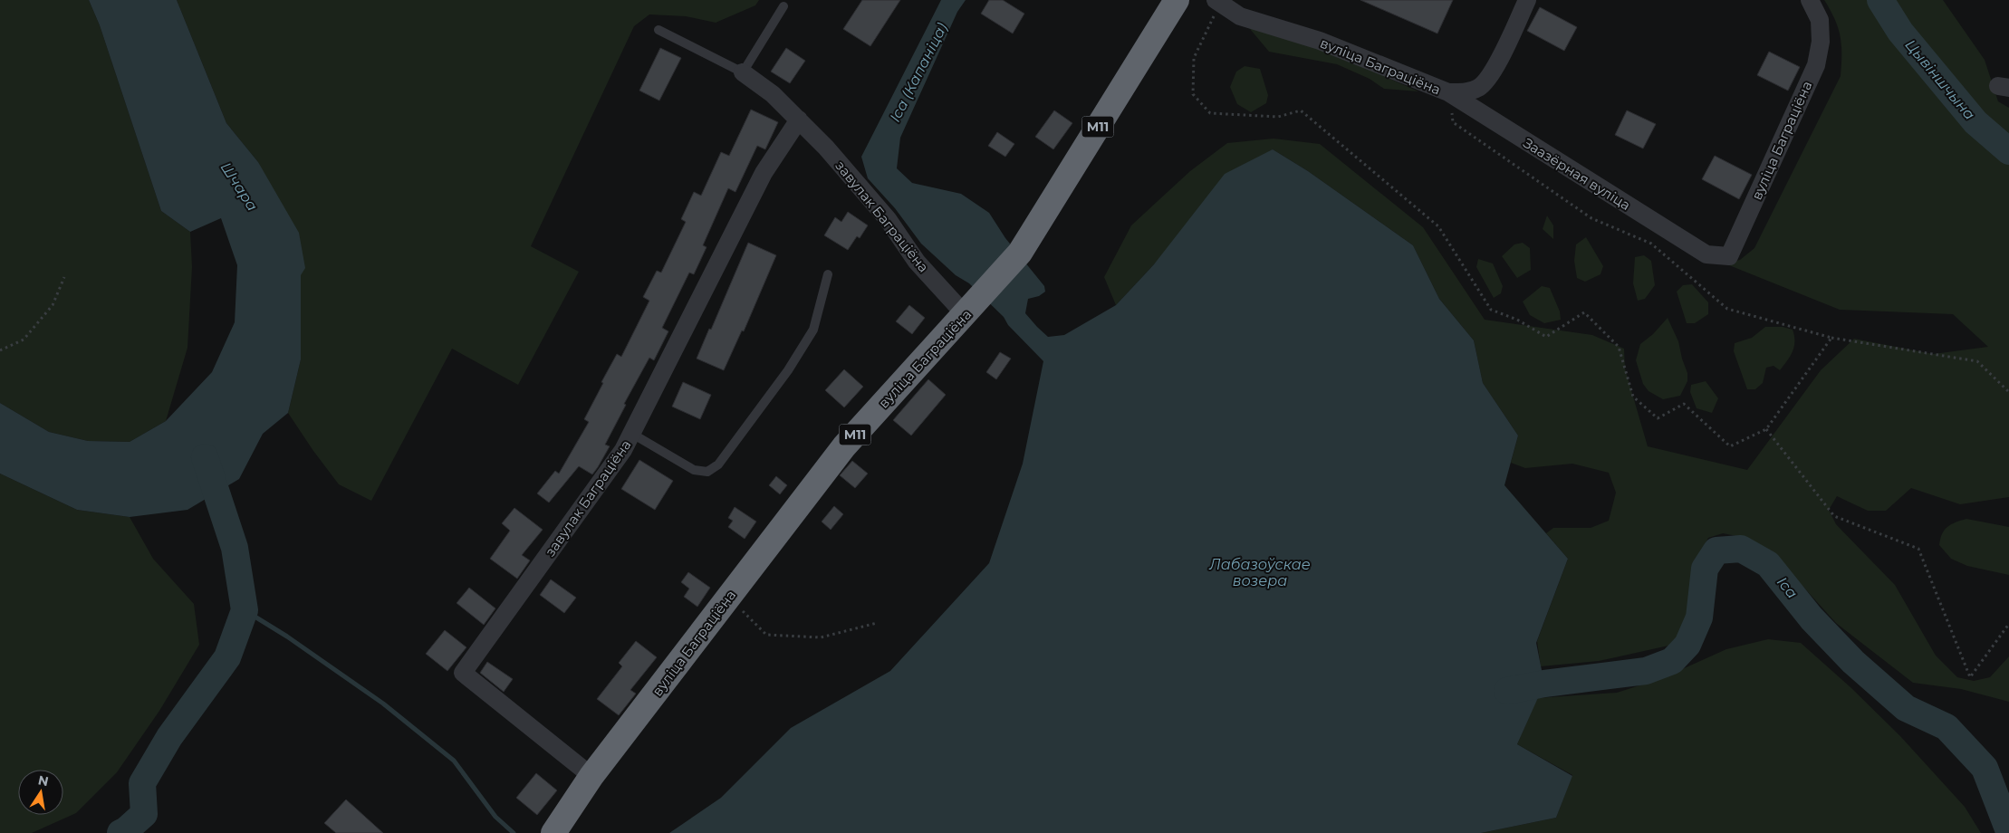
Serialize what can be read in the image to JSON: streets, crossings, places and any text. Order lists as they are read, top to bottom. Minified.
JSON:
{"streets":{"highway":["вуліца Баграціёна","М11"],"street":["Заазёрная вуліца","завулак Баграціёна"]},"crossings":[["вуліца Баграціёна","Заазёрная вуліца"],["вуліца Баграціёна","завулак Баграціёна"]],"water":["Іса (Капаніца)","Цывіншчына","Шчара","Лабазоўскае возера","Іса"],"north":"top"}
